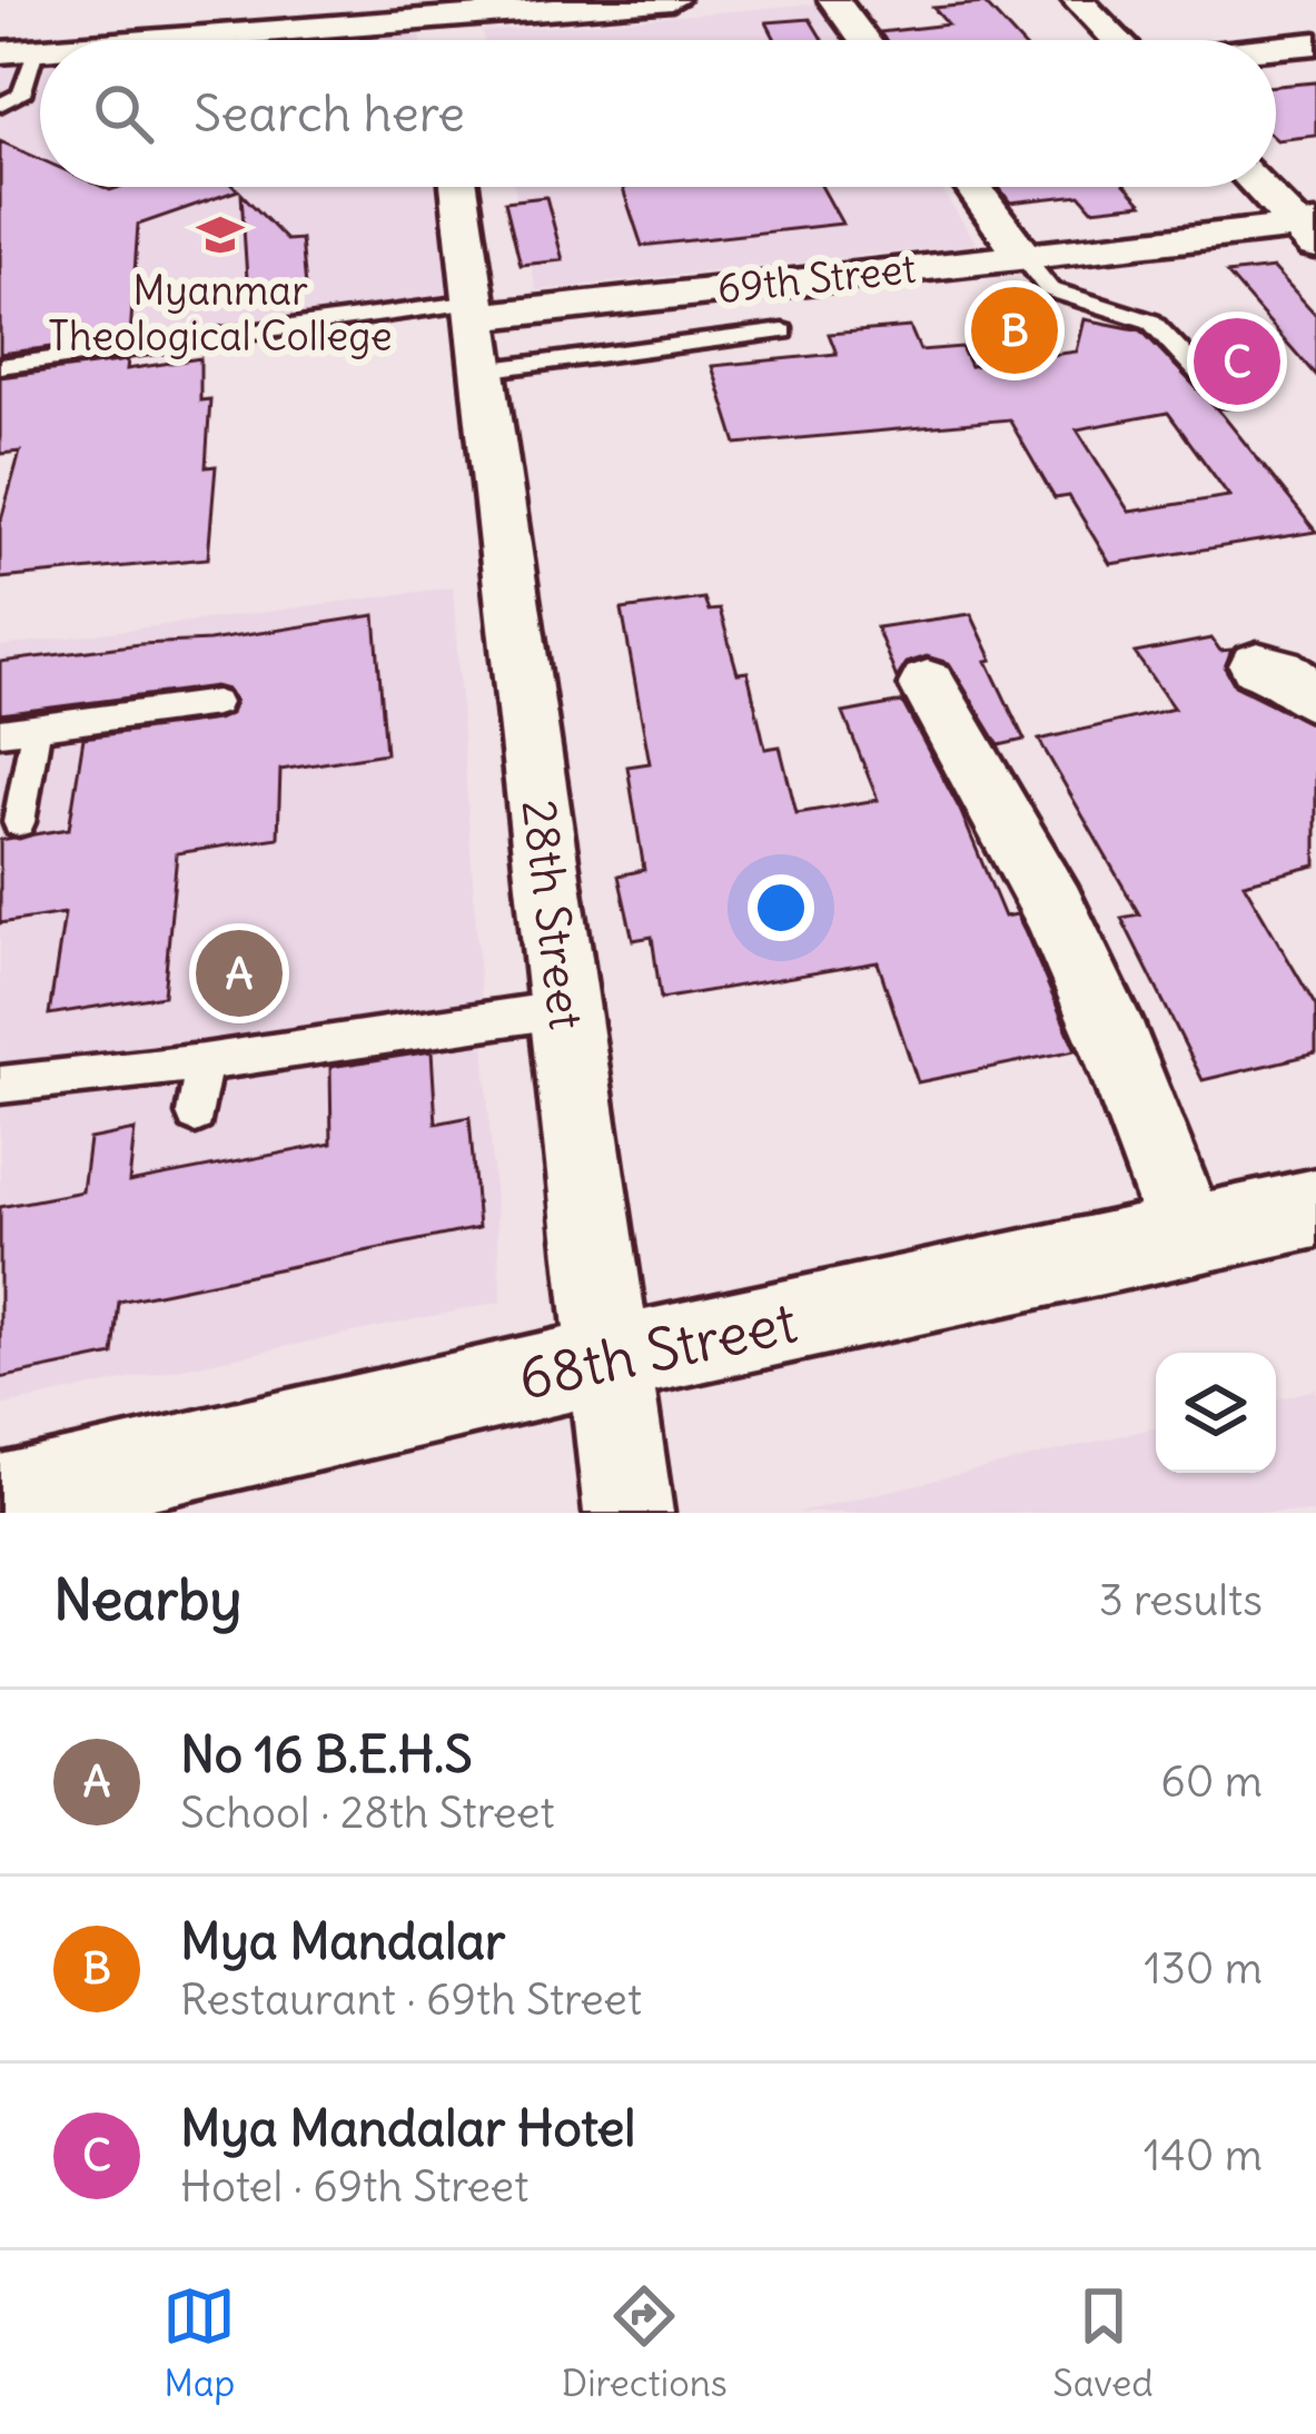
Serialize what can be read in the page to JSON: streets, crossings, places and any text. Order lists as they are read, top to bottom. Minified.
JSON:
{"streets":{"street":["69th Street","28th Street","68th Street"]},"crossings":[["69th Street","28th Street"],["28th Street","68th Street"]],"places":{"school or university":["Myanmar Theological College"]},"page":{"search":"Search here","pins":["B","C","A"],"heading":["Nearby","3 results"],"list":[{"mark":"A","name":"No 16 B.E.H.S","note":"School · 28th Street","value":"60 m"},{"mark":"B","name":"Mya Mandalar","note":"Restaurant · 69th Street","value":"130 m"},{"mark":"C","name":"Mya Mandalar Hotel","note":"Hotel · 69th Street","value":"140 m"}],"nav":["Map","Directions","Saved"]}}
